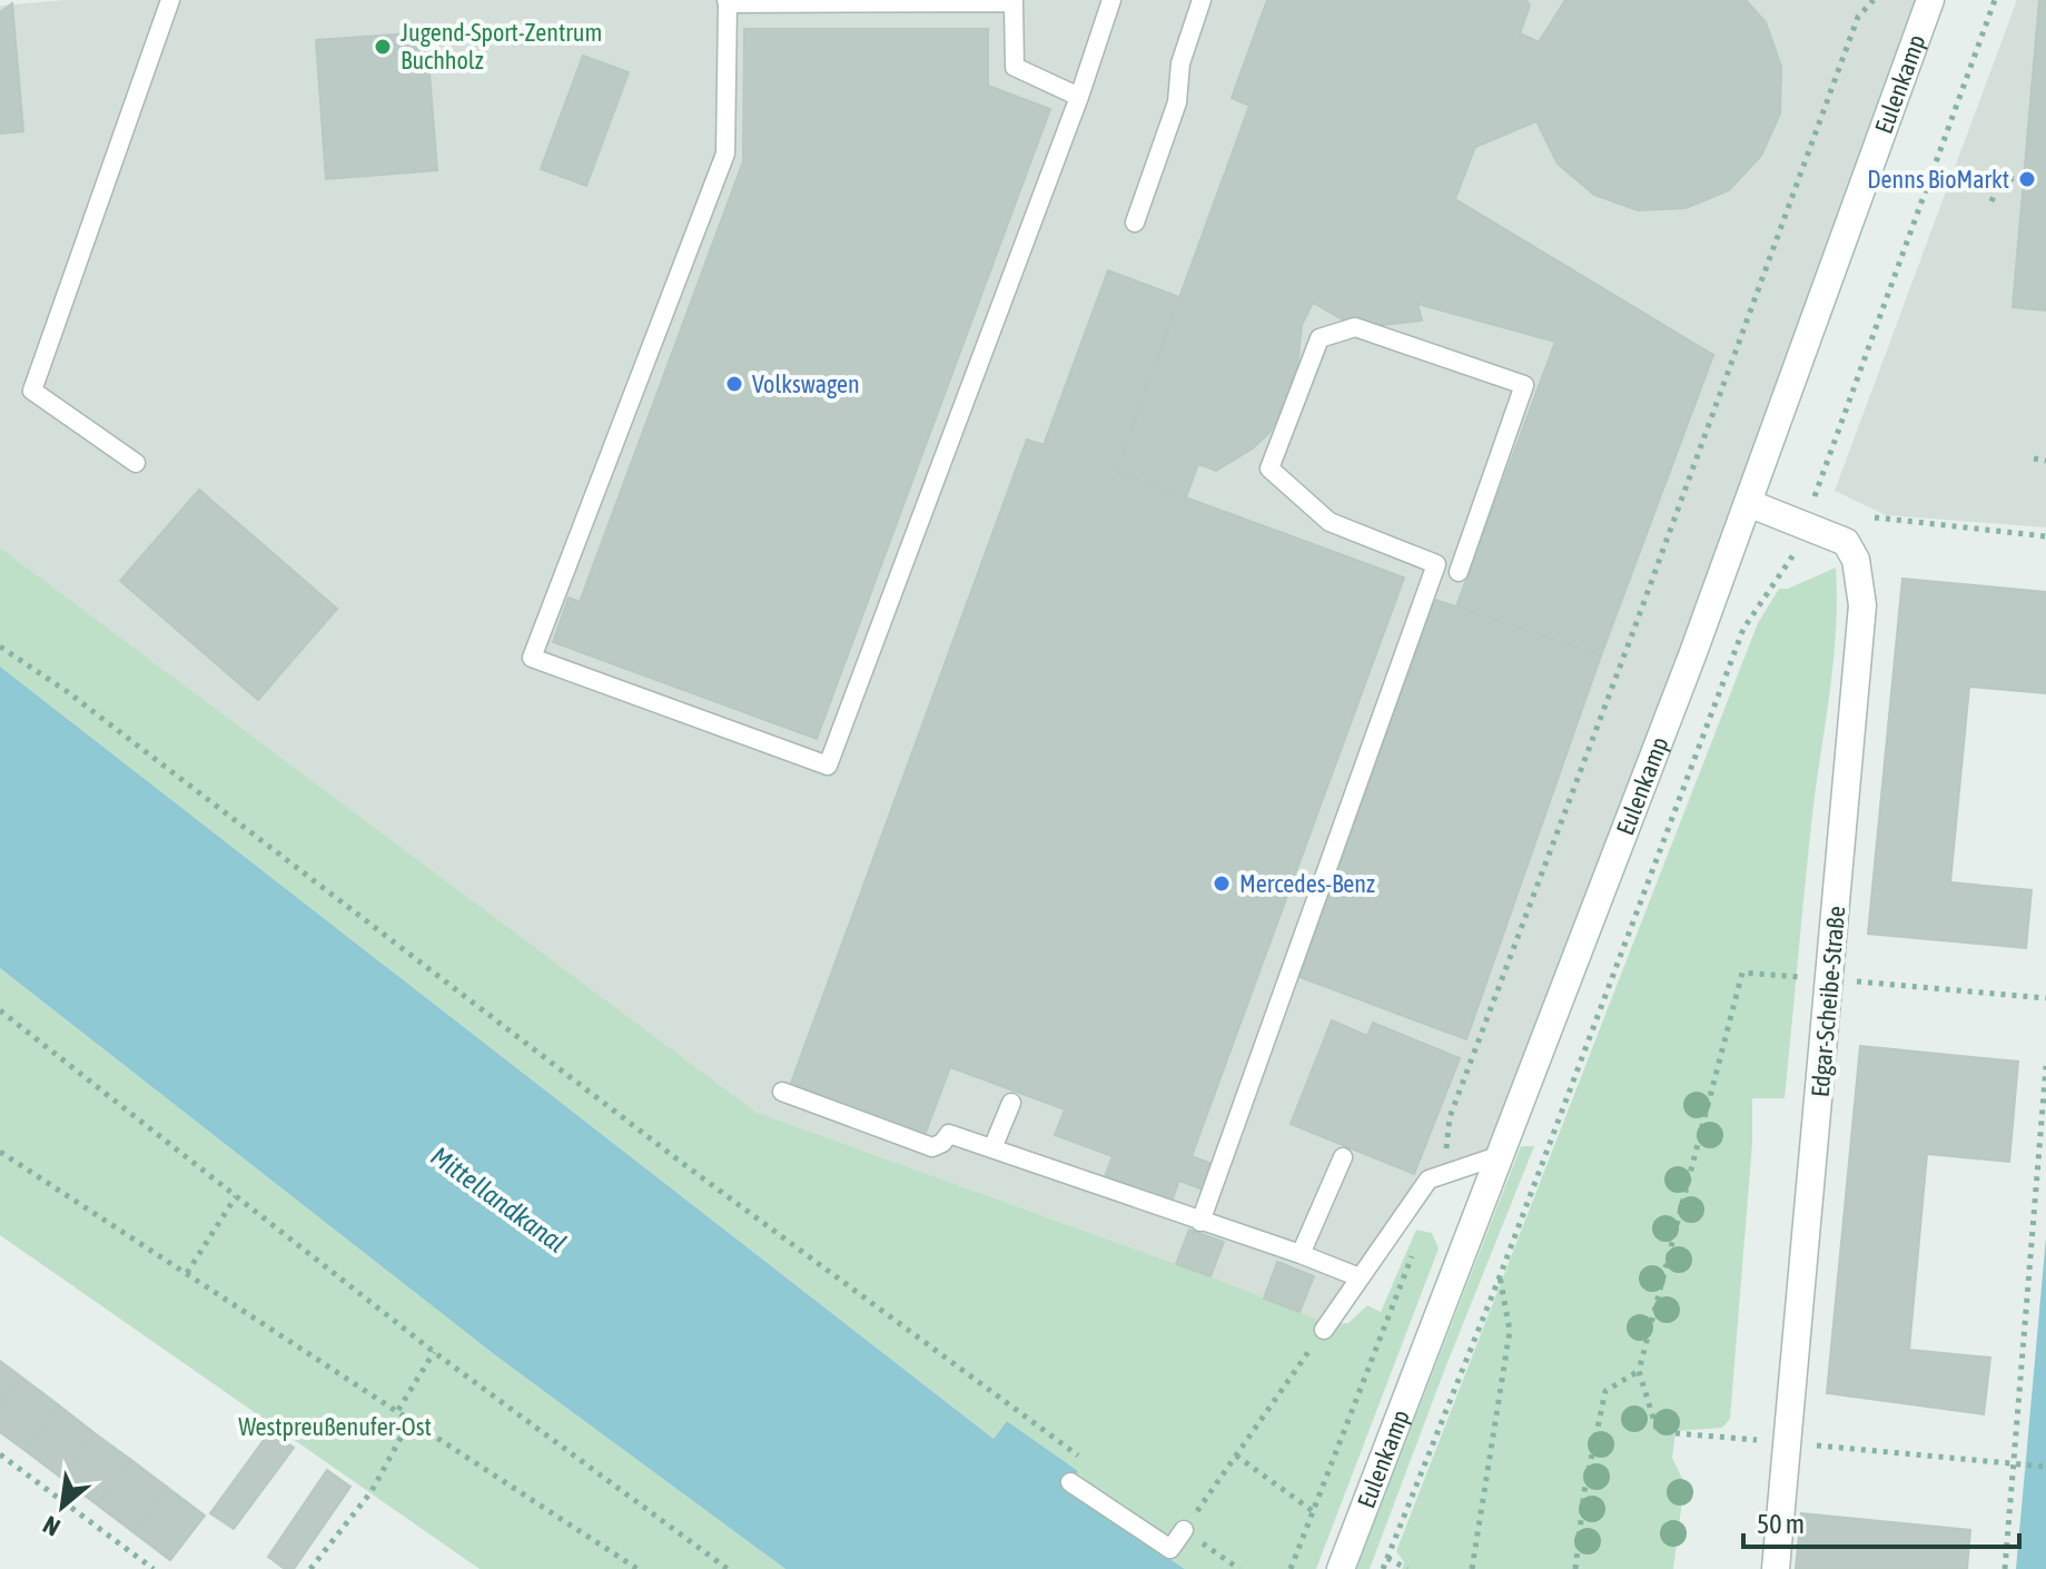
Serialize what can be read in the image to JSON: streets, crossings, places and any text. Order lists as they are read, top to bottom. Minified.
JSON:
{"streets":{"street":["Eulenkamp","Edgar-Scheibe-Straße"]},"crossings":[["Eulenkamp","Edgar-Scheibe-Straße"]],"water":["Mittellandkanal"],"parks":["Westpreußenufer-Ost"],"places":["Jugend-Sport-Zentrum Buchholz","Denns BioMarkt","Volkswagen","Mercedes-Benz"],"scale_bar":"50 m","north":"bottom left"}
